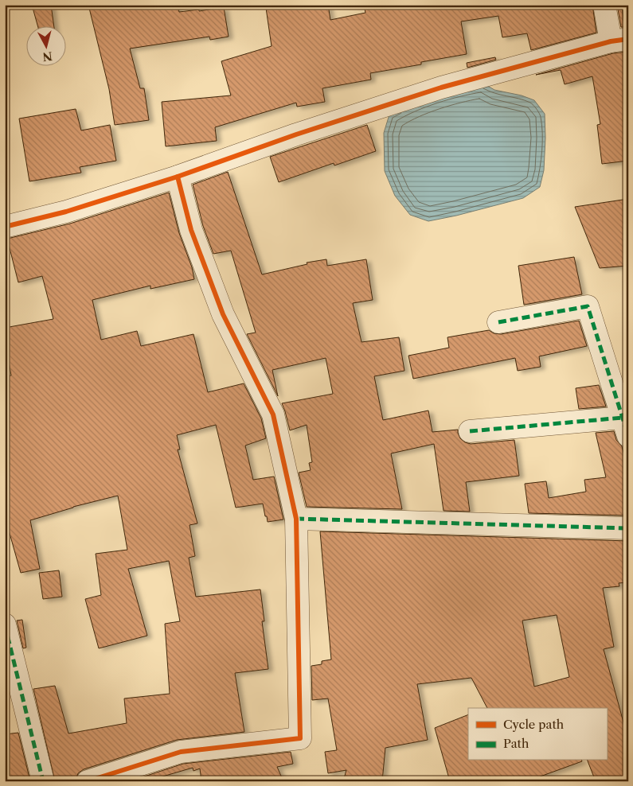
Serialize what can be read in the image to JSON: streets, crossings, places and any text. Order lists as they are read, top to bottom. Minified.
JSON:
{"legend":["Cycle path","Path"],"north":"bottom"}
